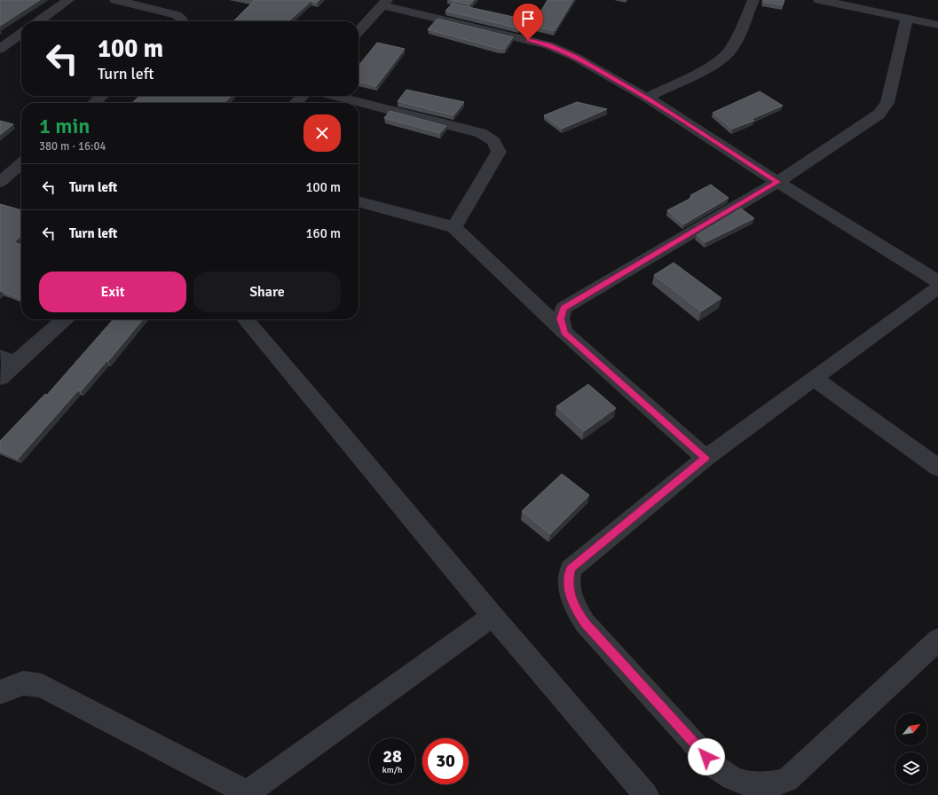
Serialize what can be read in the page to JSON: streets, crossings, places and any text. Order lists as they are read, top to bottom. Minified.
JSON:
{"north":"top right","page":{"turn":["100 m","Turn left"],"heading":["1 min","380 m · 16:04"],"list":[{"name":"Turn left","value":"100 m"},{"name":"Turn left","value":"160 m"}],"buttons":["Exit","Share"],"speed":"28 km/h","limit":"30"}}
